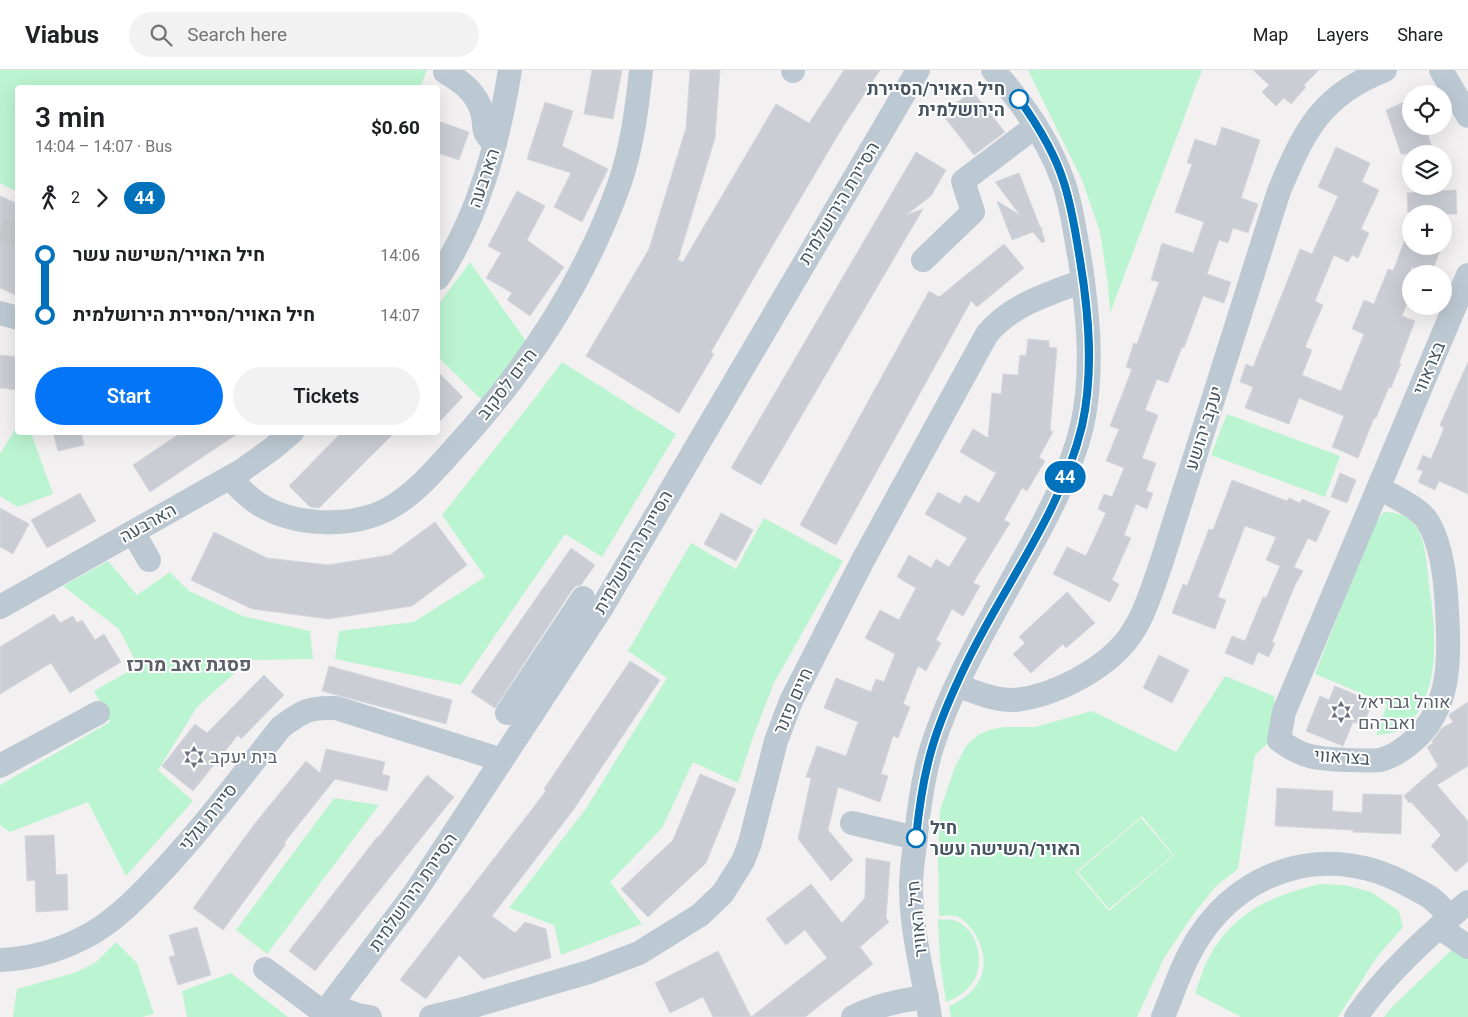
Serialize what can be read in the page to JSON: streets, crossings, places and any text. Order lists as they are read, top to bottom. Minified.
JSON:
{"streets":{"street":["הארבעה","הסיירת הירושלמית","בצראווי","חיים לסקוב","יעקב יהושע","חיים פזנר","סיירת גולני","חיל האוויר"]},"crossings":[["הארבעה","חיים לסקוב"],["הסיירת הירושלמית","סיירת גולני"],["יעקב יהושע","חיל האוויר"],["חיים פזנר","חיל האוויר"]],"districts":["פסגת זאב מרכז"],"places":{"other":["חיל האויר/הסיירת הירושלמית","חיל האויר/השישה עשר"],"synagogue":["אוהל גבריאל ואברהם","בית יעקב"]},"lines":["bus line 44"],"page":{"header":"Viabus","search":"Search here","nav":["Map","Layers","Share"],"on_map":"44","map_buttons":["+","−"],"heading":["3 min","14:04 – 14:07 · Bus","$0.60"],"legs":["2","44"],"list":[{"name":"חיל האויר/השישה עשר","value":"14:06"},{"name":"חיל האויר/הסיירת הירושלמית","value":"14:07"}],"buttons":["Start","Tickets"]}}
